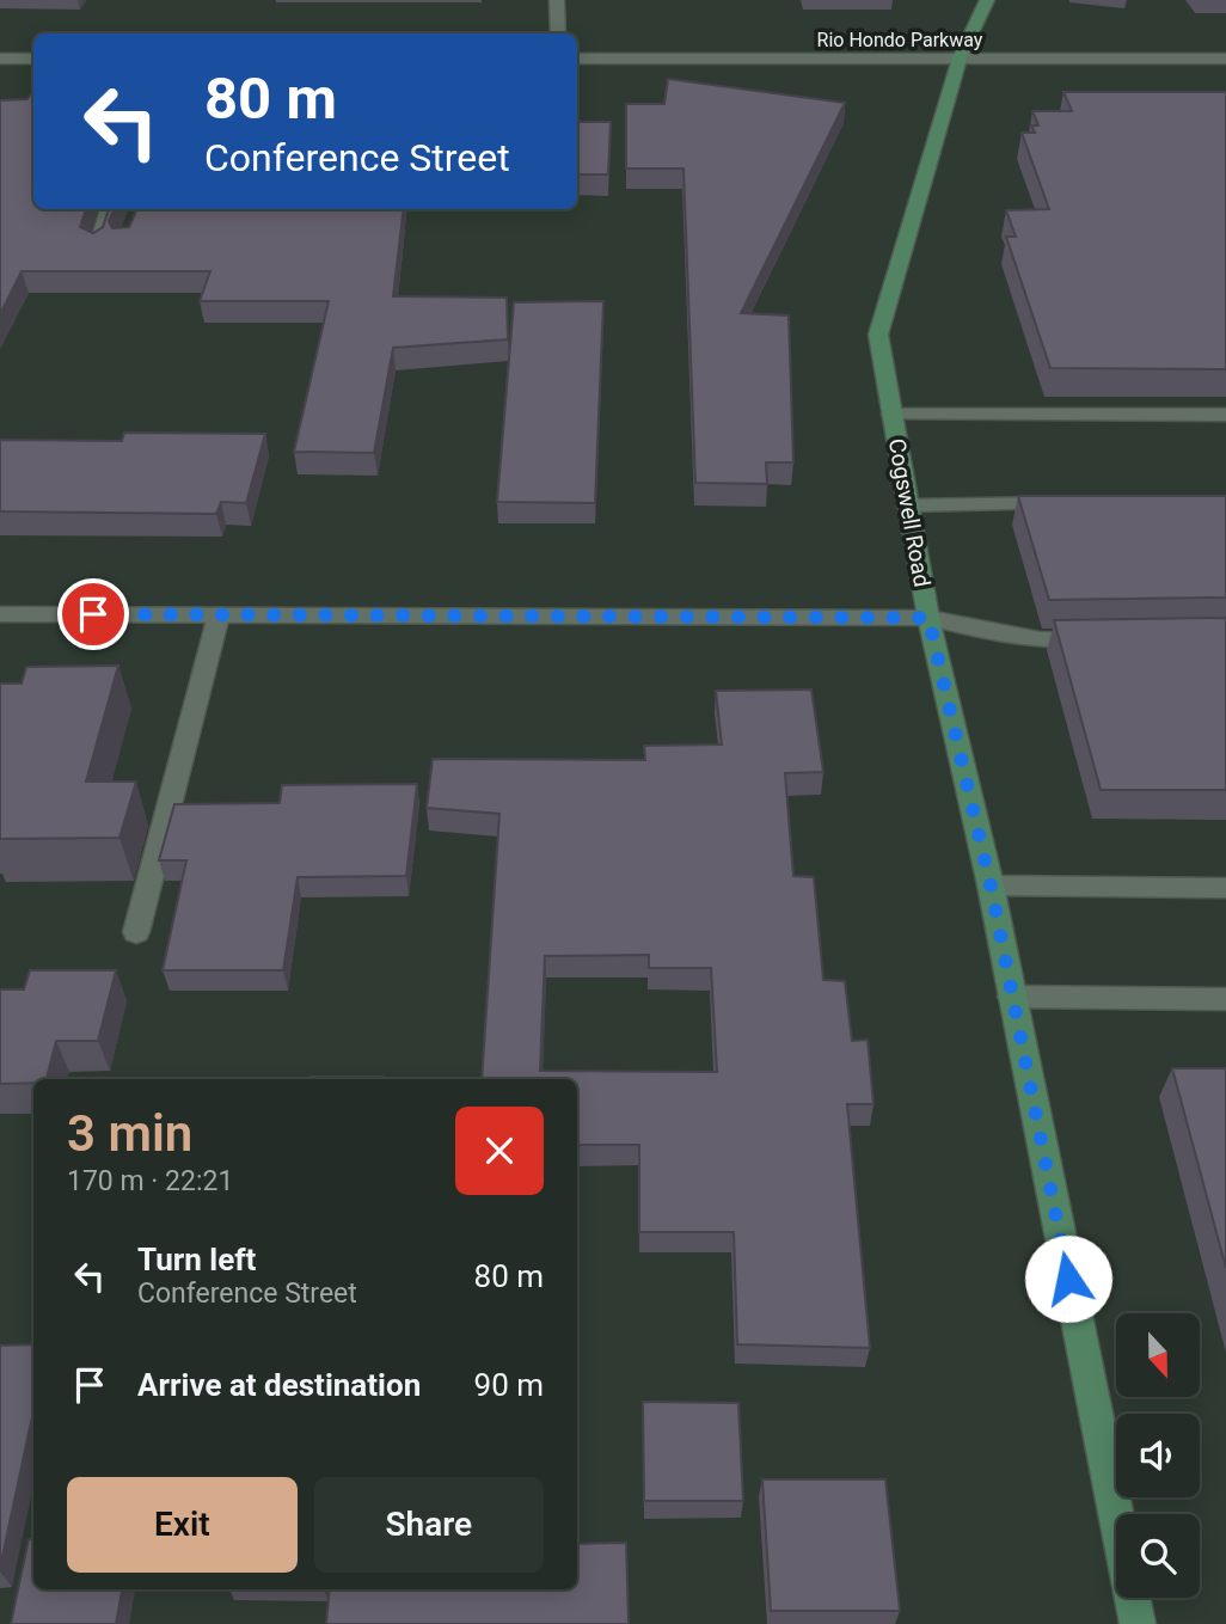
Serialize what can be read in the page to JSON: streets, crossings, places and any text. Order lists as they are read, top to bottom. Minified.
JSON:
{"streets":{"street":["Rio Hondo Parkway","Cogswell Road"]},"crossings":[["Rio Hondo Parkway","Cogswell Road"]],"north":"bottom","page":{"turn":["80 m","Conference Street"],"heading":["3 min","170 m · 22:21"],"list":[{"name":"Turn left","note":"Conference Street","value":"80 m"},{"name":"Arrive at destination","value":"90 m"}],"buttons":["Exit","Share"]}}
